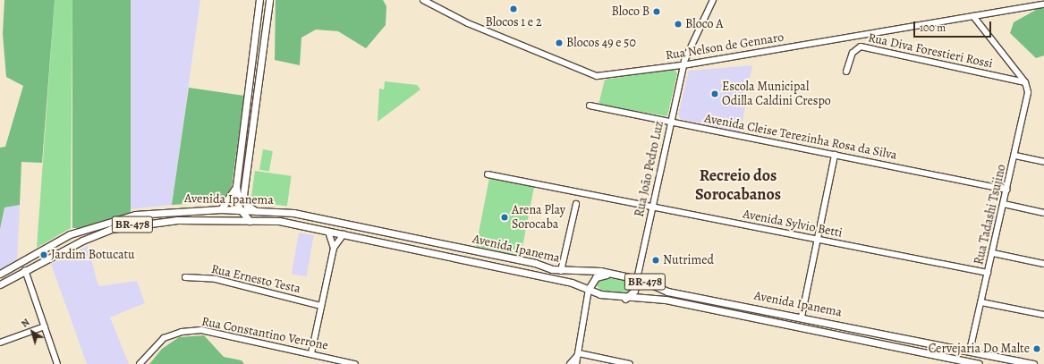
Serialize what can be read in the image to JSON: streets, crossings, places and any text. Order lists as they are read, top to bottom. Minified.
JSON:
{"streets":{"main road":["Avenida Ipanema","BR-478"],"street":["Rua Nelson de Gennaro","Rua Diva Forestieri Rossi","Avenida Cleise Terezinha Rosa da Silva","Rua João Pedro Luz","Rua Tadashi Tsujino","Avenida Sylvio Betti","Rua Ernesto Testa","Rua Constantino Verrone"]},"crossings":[["Rua Nelson de Gennaro","Rua João Pedro Luz"],["Rua Diva Forestieri Rossi","Rua Tadashi Tsujino"],["Avenida Cleise Terezinha Rosa da Silva","Rua João Pedro Luz"],["Avenida Cleise Terezinha Rosa da Silva","Rua Tadashi Tsujino"],["Rua João Pedro Luz","Avenida Ipanema"],["Rua João Pedro Luz","Avenida Sylvio Betti"],["Avenida Ipanema","Rua Tadashi Tsujino"],["Rua Tadashi Tsujino","Avenida Sylvio Betti"]],"districts":["Recreio dos Sorocabanos"],"places":["Blocos 1 e 2","Bloco B","Bloco A","Blocos 49 e 50","Escola Municipal Odilla Caldini Crespo","Arena Play Sorocaba","Jardim Botucatu","Nutrimed","Cervejaria Do Malte"],"scale_bar":"100 m","north":"top left"}
